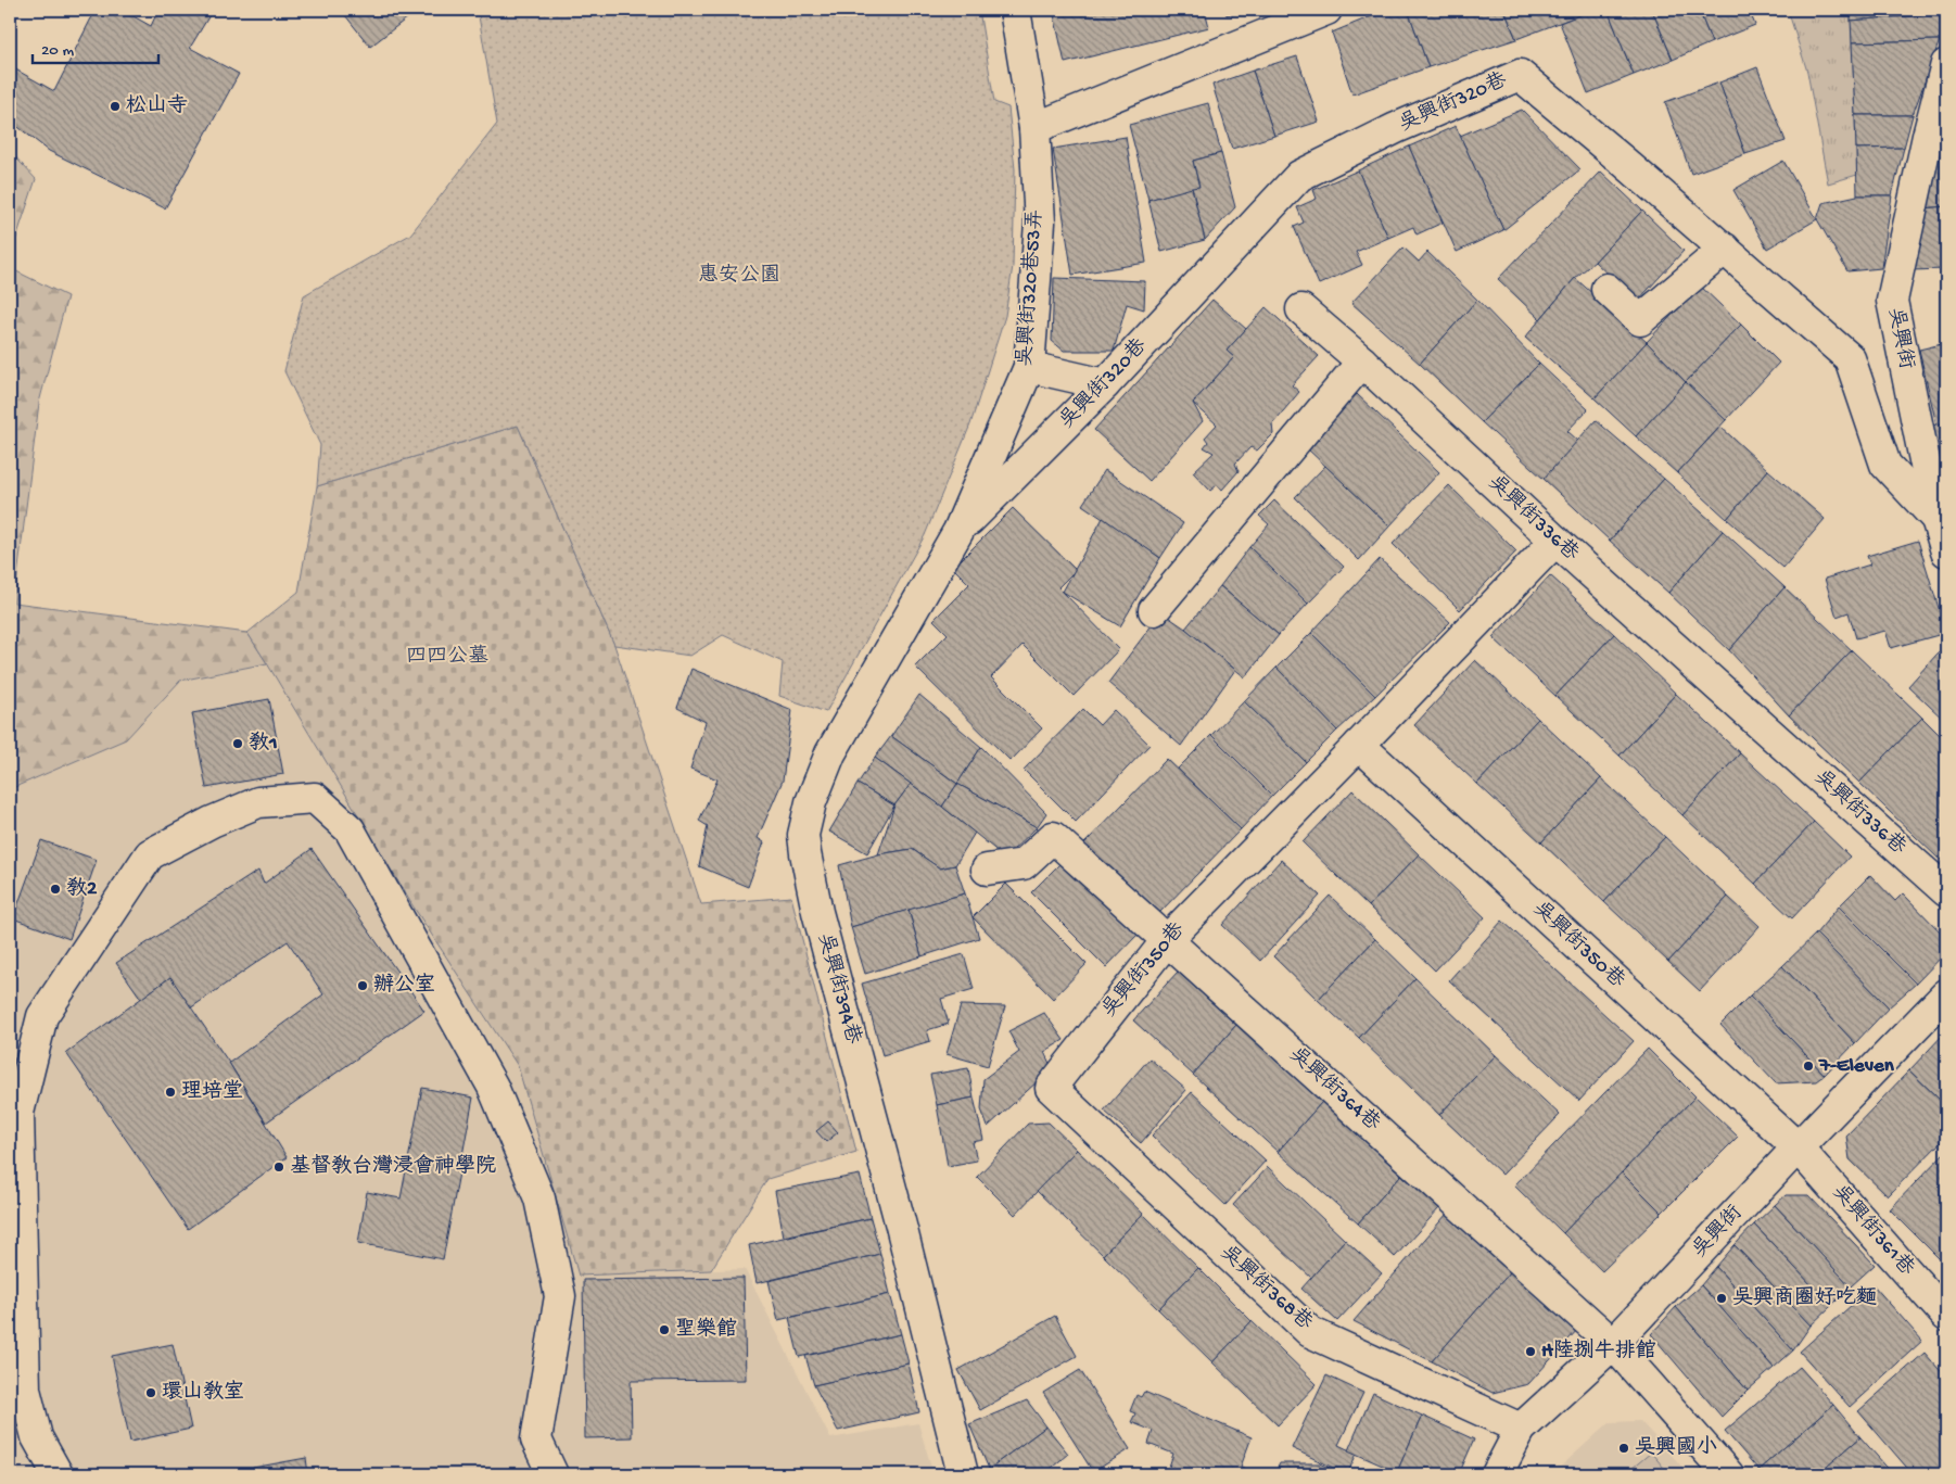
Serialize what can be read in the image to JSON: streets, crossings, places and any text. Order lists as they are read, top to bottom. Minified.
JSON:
{"streets":{"street":["吳興街320巷","吳興街320巷53弄","吳興街","吳興街336巷","吳興街350巷","吳興街394巷","吳興街364巷","吳興街361巷","吳興街368巷"]},"crossings":[["吳興街320巷","吳興街320巷53弄"],["吳興街320巷","吳興街"],["吳興街320巷","吳興街394巷"],["吳興街320巷53弄","吳興街394巷"],["吳興街","吳興街350巷"],["吳興街","吳興街364巷"],["吳興街","吳興街361巷"],["吳興街","吳興街368巷"],["吳興街336巷","吳興街350巷"],["吳興街350巷","吳興街364巷"],["吳興街350巷","吳興街361巷"],["吳興街350巷","吳興街368巷"]],"parks":["惠安公園","四四公墓"],"places":["松山寺","教1","教2","辦公室","7-Eleven","理培堂","基督教台灣浸會神學院","吳興商圈好吃麵","聖樂館","H陸捌牛排館","環山教室","吳興國小"],"scale_bar":"20 m"}
